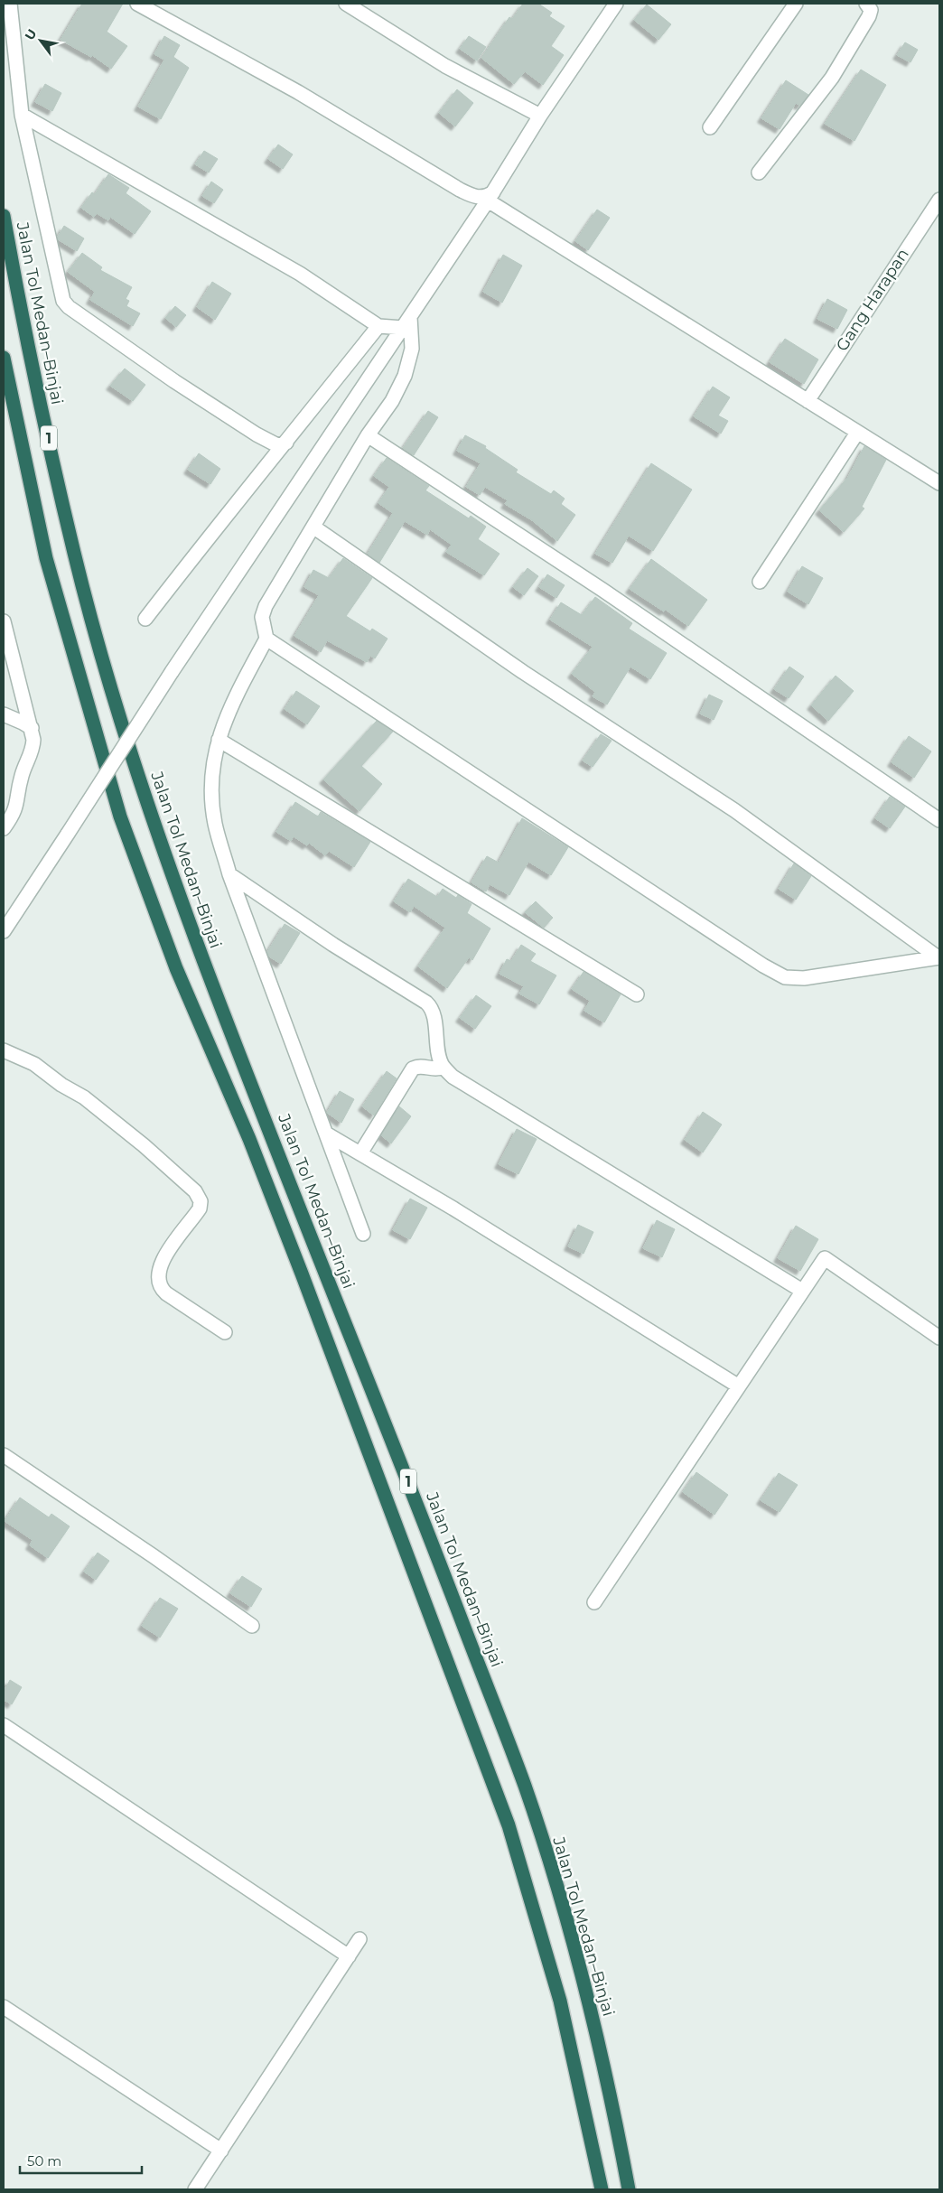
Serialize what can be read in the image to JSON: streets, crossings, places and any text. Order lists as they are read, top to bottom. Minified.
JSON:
{"streets":{"highway":["Jalan Tol Medan–Binjai","1"],"street":["Gang Harapan"]},"scale_bar":"50 m","north":"top left"}
